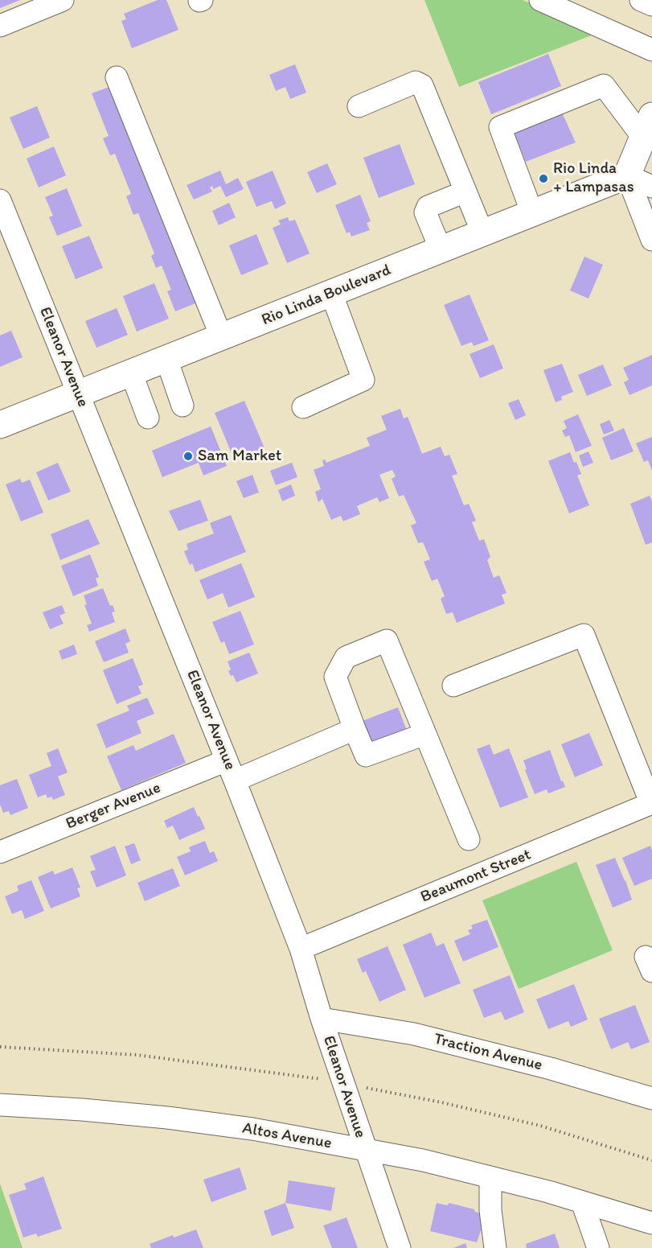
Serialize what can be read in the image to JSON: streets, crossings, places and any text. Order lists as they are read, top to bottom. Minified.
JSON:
{"streets":{"main road":["Rio Linda Boulevard"],"street":["Eleanor Avenue","Berger Avenue","Beaumont Street","Traction Avenue","Altos Avenue"]},"crossings":[["Rio Linda Boulevard","Eleanor Avenue"],["Eleanor Avenue","Berger Avenue"],["Eleanor Avenue","Beaumont Street"],["Eleanor Avenue","Traction Avenue"],["Eleanor Avenue","Altos Avenue"]],"places":["Rio Linda + Lampasas","Sam Market"]}
